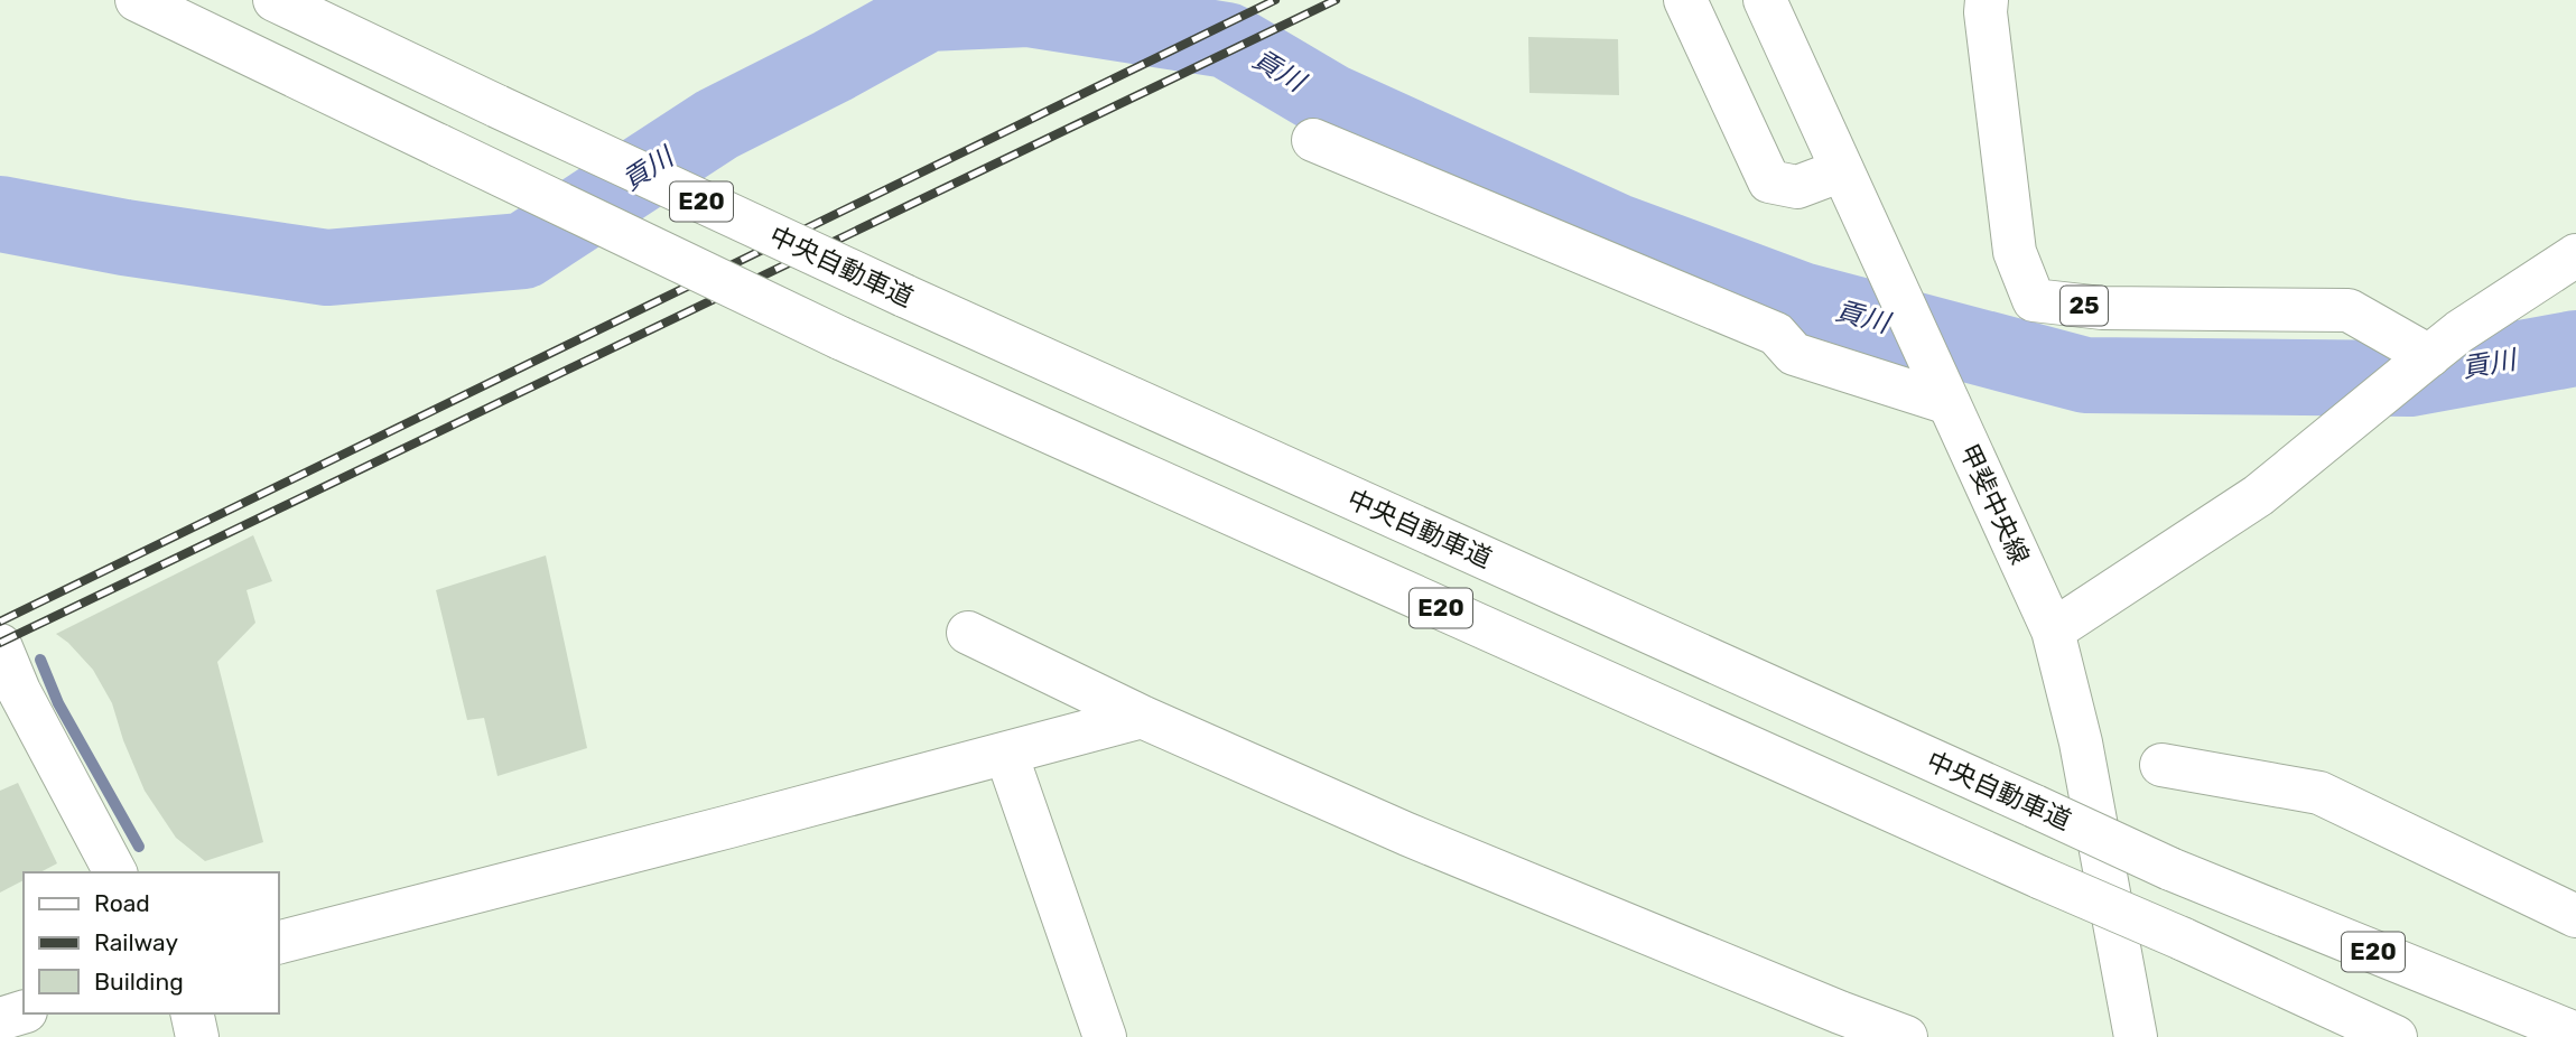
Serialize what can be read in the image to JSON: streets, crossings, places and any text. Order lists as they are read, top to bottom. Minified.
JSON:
{"streets":{"main road":["E20","中央自動車道","25","甲斐中央線"]},"water":["貢川"],"legend":["Road","Railway","Building"]}
